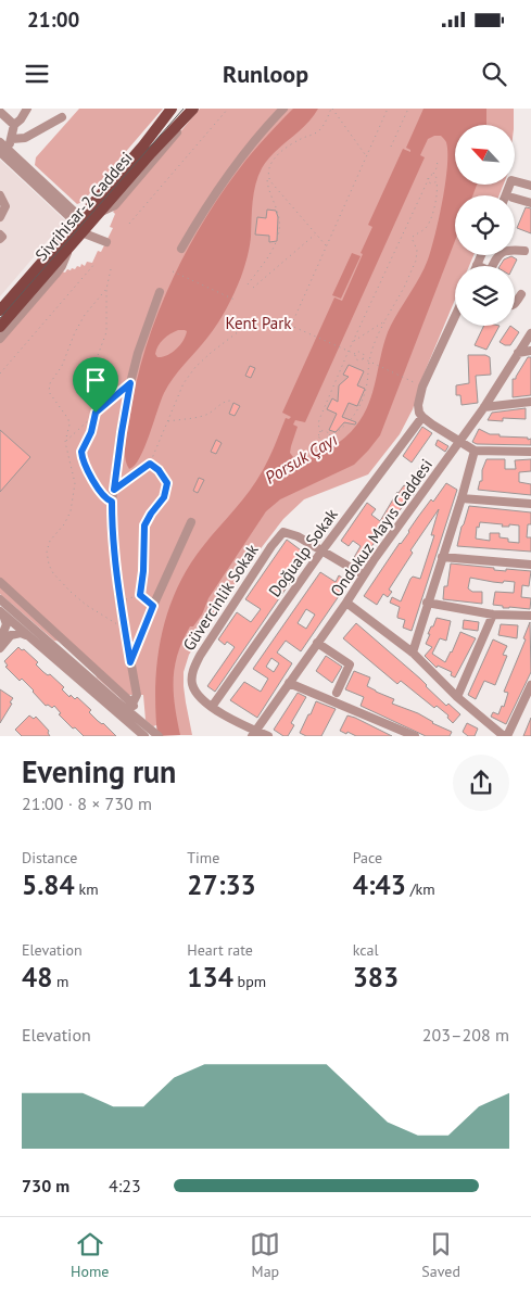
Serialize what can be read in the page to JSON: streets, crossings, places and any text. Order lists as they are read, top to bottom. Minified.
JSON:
{"streets":{"main road":["Sivrihisar-2 Caddesi"],"street":["Ondokuz Mayıs Caddesi","Doğualp Sokak","Güvercinlik Sokak"]},"crossings":[["Ondokuz Mayıs Caddesi","Güvercinlik Sokak"],["Doğualp Sokak","Güvercinlik Sokak"]],"water":["Porsuk Çayı"],"parks":["Kent Park"],"north":"top left","page":{"status":"21:00","header":"Runloop","heading":["Evening run","21:00 · 8 × 730 m"],"stats":[["Distance","5.84 km"],["Time","27:33"],["Pace","4:43 /km"],["Elevation","48 m"],["Heart rate","134 bpm"],["kcal","383"]],"chart":["Elevation","203–208 m"],"list":[{"name":"730 m","note":"4:23"}],"tabs":["Home","Map","Saved"]}}
